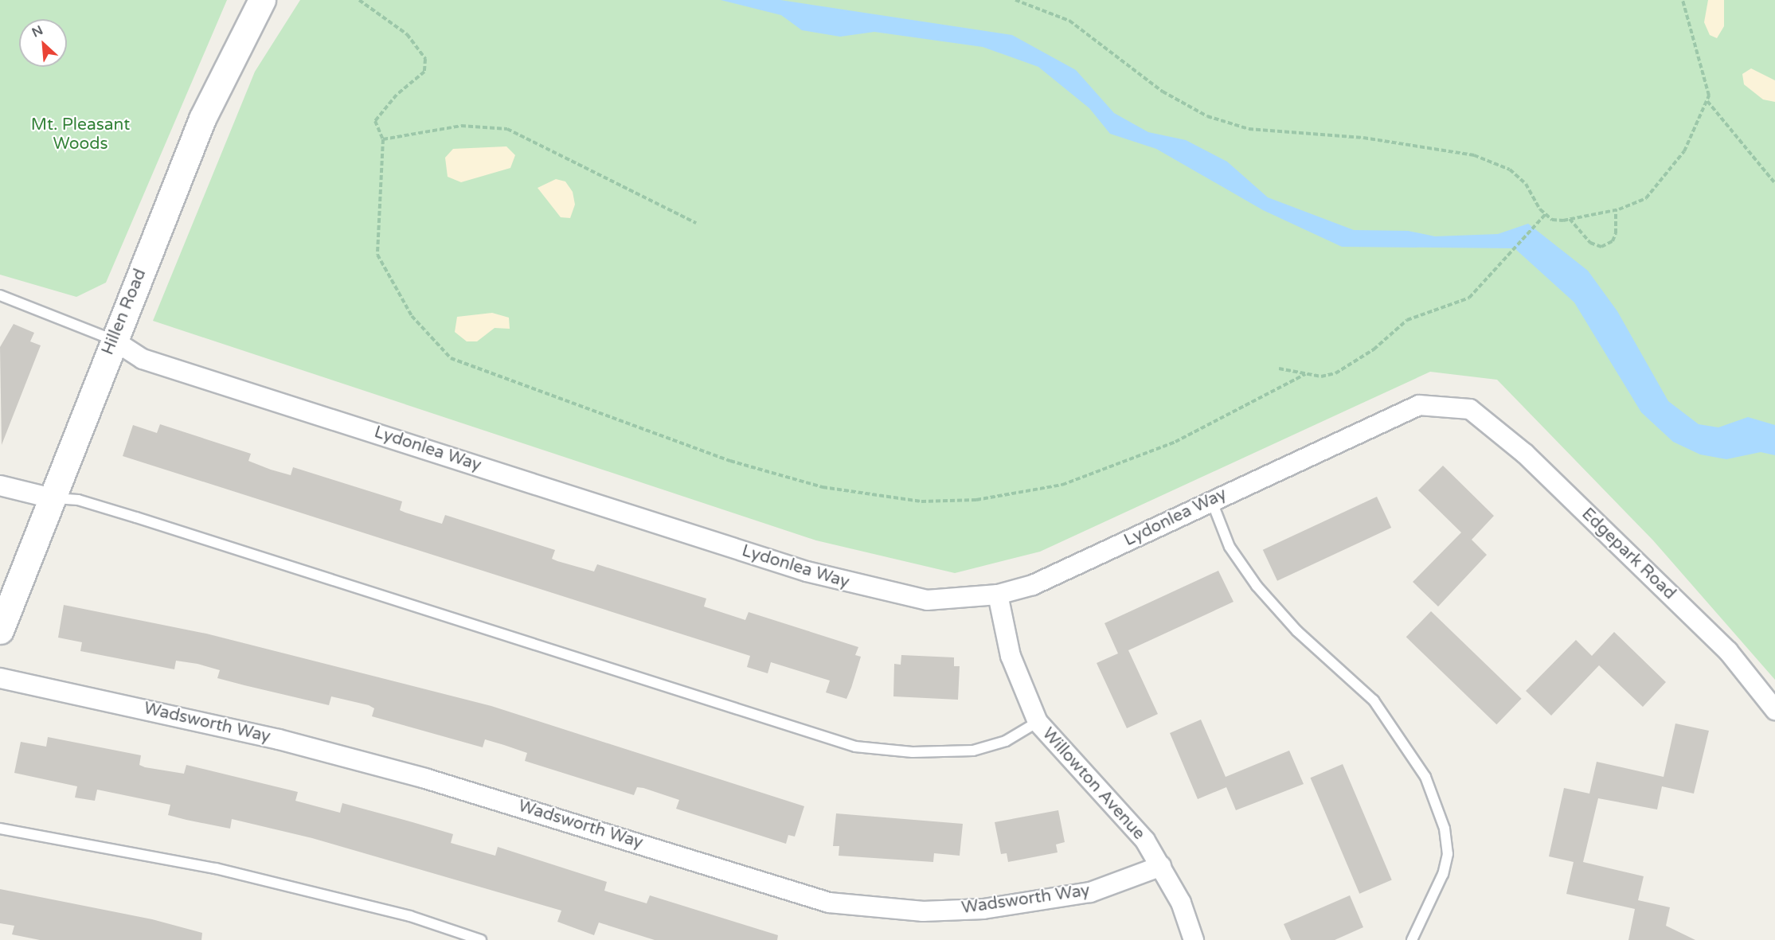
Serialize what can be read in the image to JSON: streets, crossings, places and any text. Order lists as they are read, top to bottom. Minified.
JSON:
{"streets":{"street":["Hillen Road","Lydonlea Way","Edgepark Road","Wadsworth Way","Willowton Avenue"]},"crossings":[["Hillen Road","Lydonlea Way"],["Lydonlea Way","Edgepark Road"],["Lydonlea Way","Willowton Avenue"],["Wadsworth Way","Willowton Avenue"]],"parks":["Mt. Pleasant Woods"],"north":"top left"}
